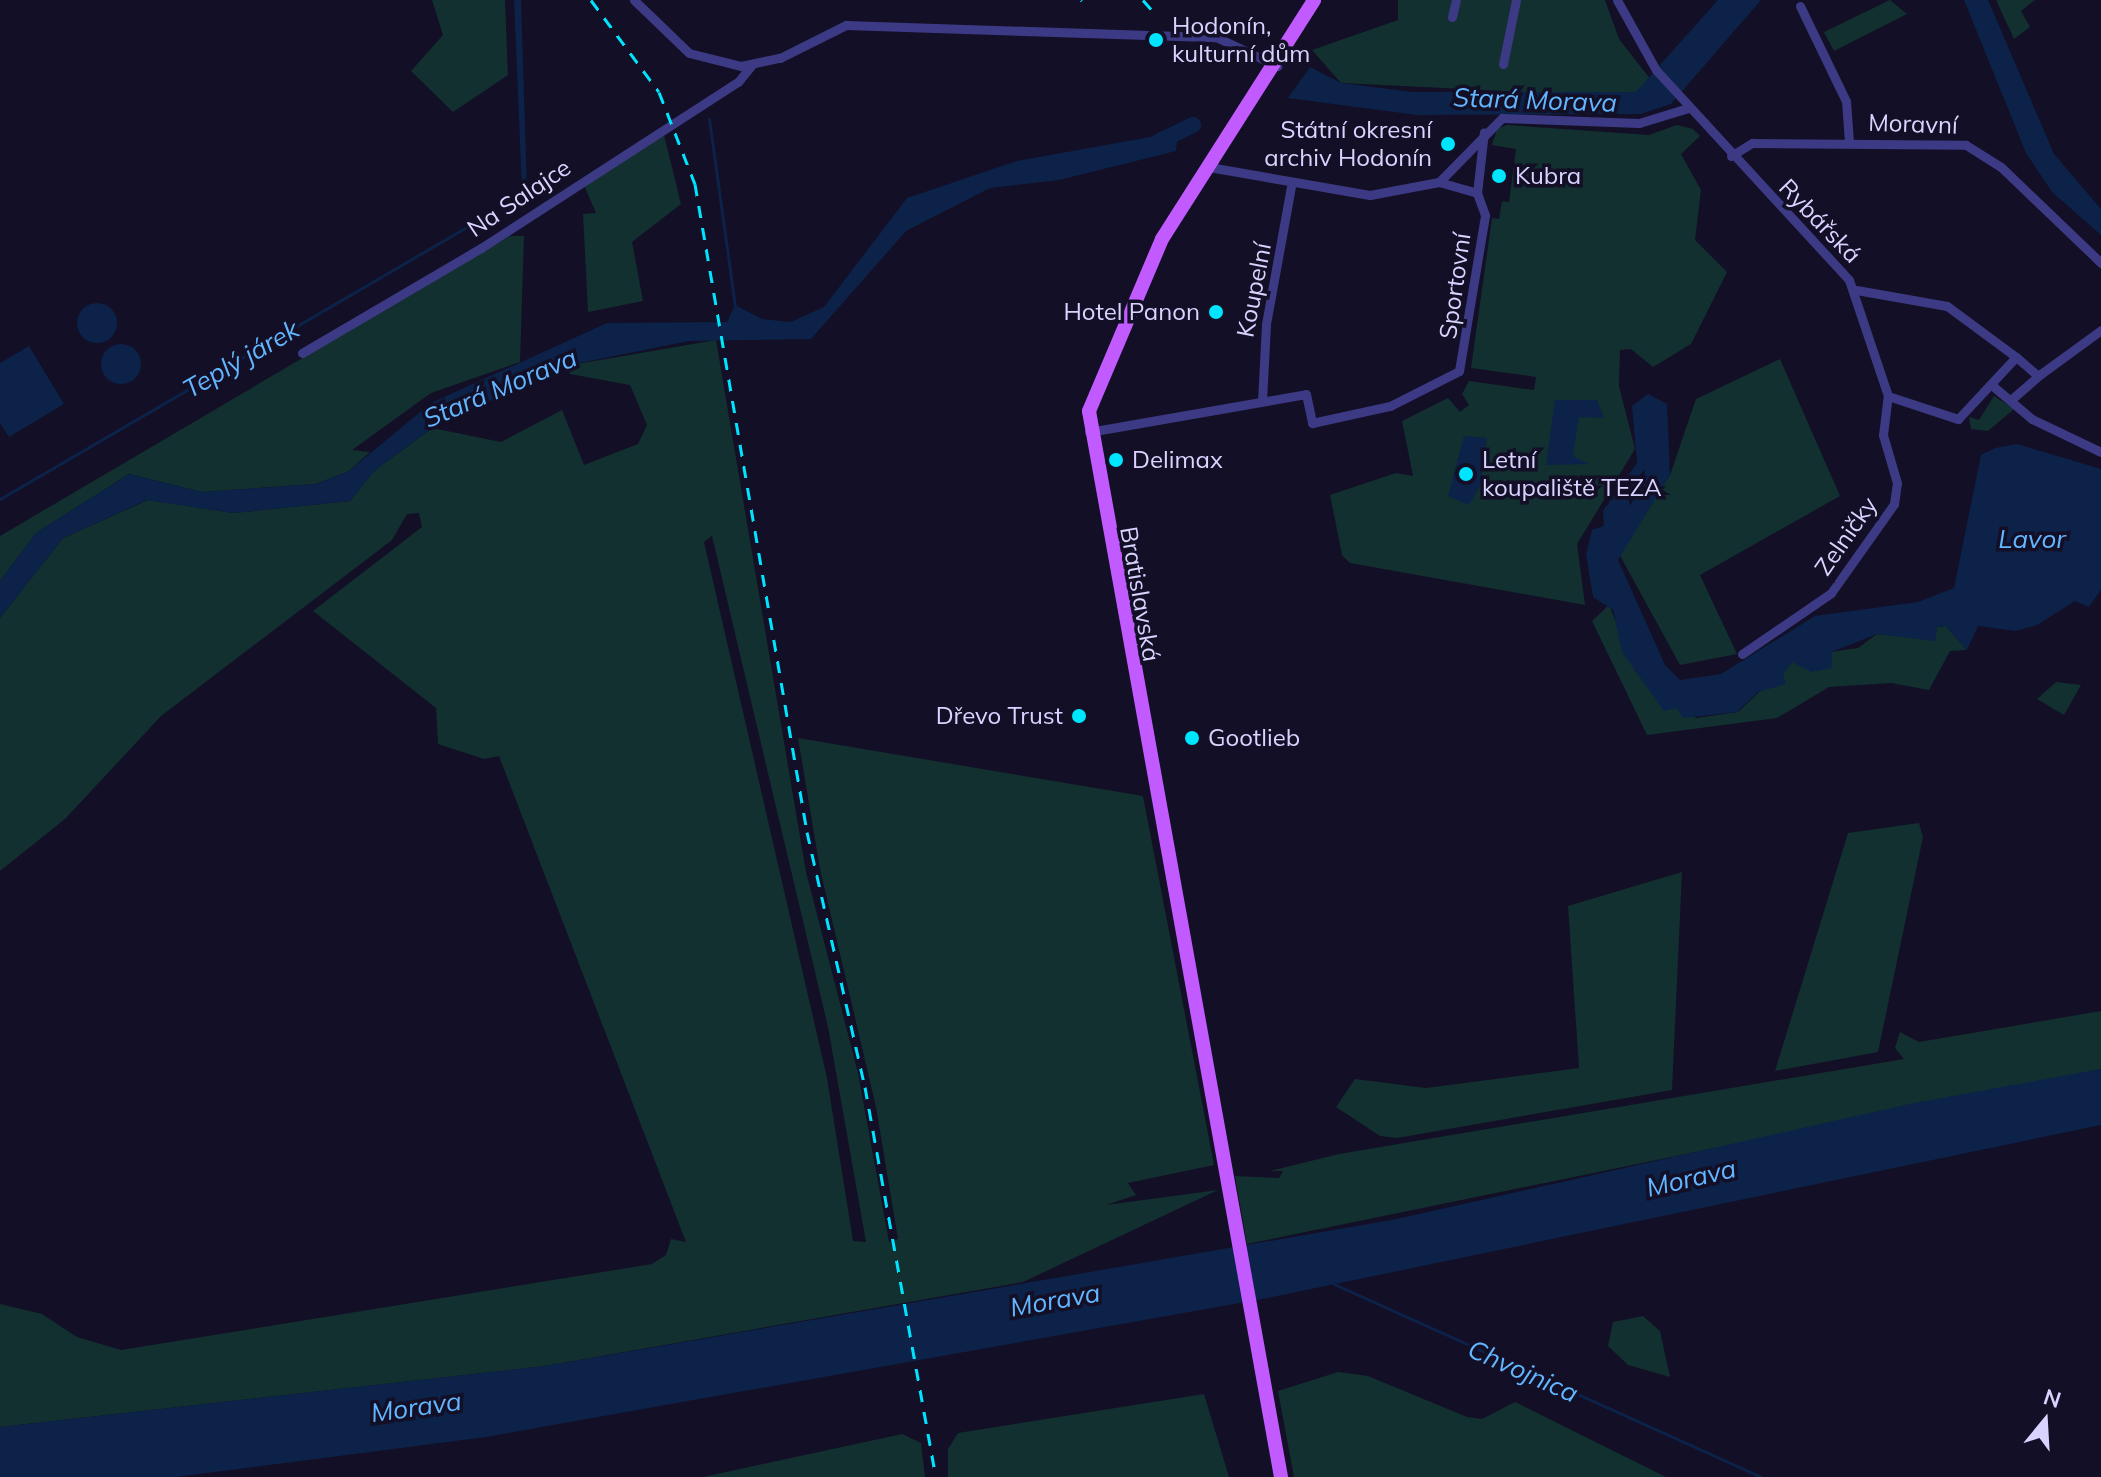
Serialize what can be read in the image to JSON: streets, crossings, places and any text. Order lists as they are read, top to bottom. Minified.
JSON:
{"streets":{"main road":["Bratislavská"],"street":["Moravní","Na Salajce","Rybářská","Sportovní","Koupelní","Zelničky"]},"crossings":[["Moravní","Rybářská"],["Na Salajce","Bratislavská"],["Rybářská","Zelničky"],["Sportovní","Koupelní"]],"water":["Stará Morava","Teplý járek","Lavor","Morava","Chvojnica"],"places":["Hodonín, kulturní dům","Státní okresní archiv Hodonín","Kubra","Hotel Panon","Delimax","Letní koupaliště TEZA","Dřevo Trust","Gootlieb"],"north":"top"}
